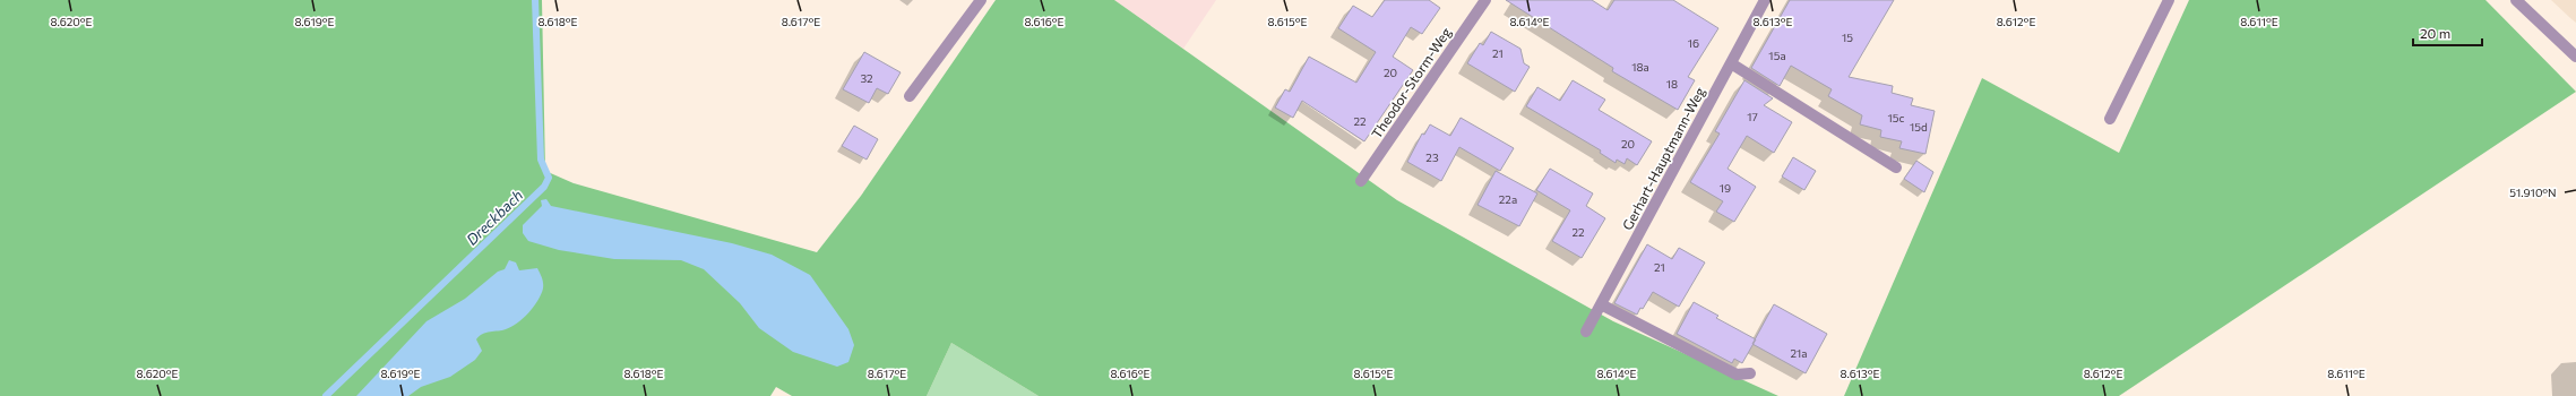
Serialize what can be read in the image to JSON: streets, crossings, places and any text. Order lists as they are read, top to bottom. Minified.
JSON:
{"streets":{"street":["Theodor-Storm-Weg","Gerhart-Hauptmann-Weg"]},"water":["Dreckbach"],"house_numbers":["15","16","21","15a","18a","20","32","18","17","15c","22","15d","20","23","19","22a","22","21","21a"],"scale_bar":"20 m","coordinates":["8.620°E","8.619°E","8.618°E","8.617°E","8.616°E","8.615°E","8.614°E","8.613°E","8.612°E","8.611°E","51.910°N"]}
